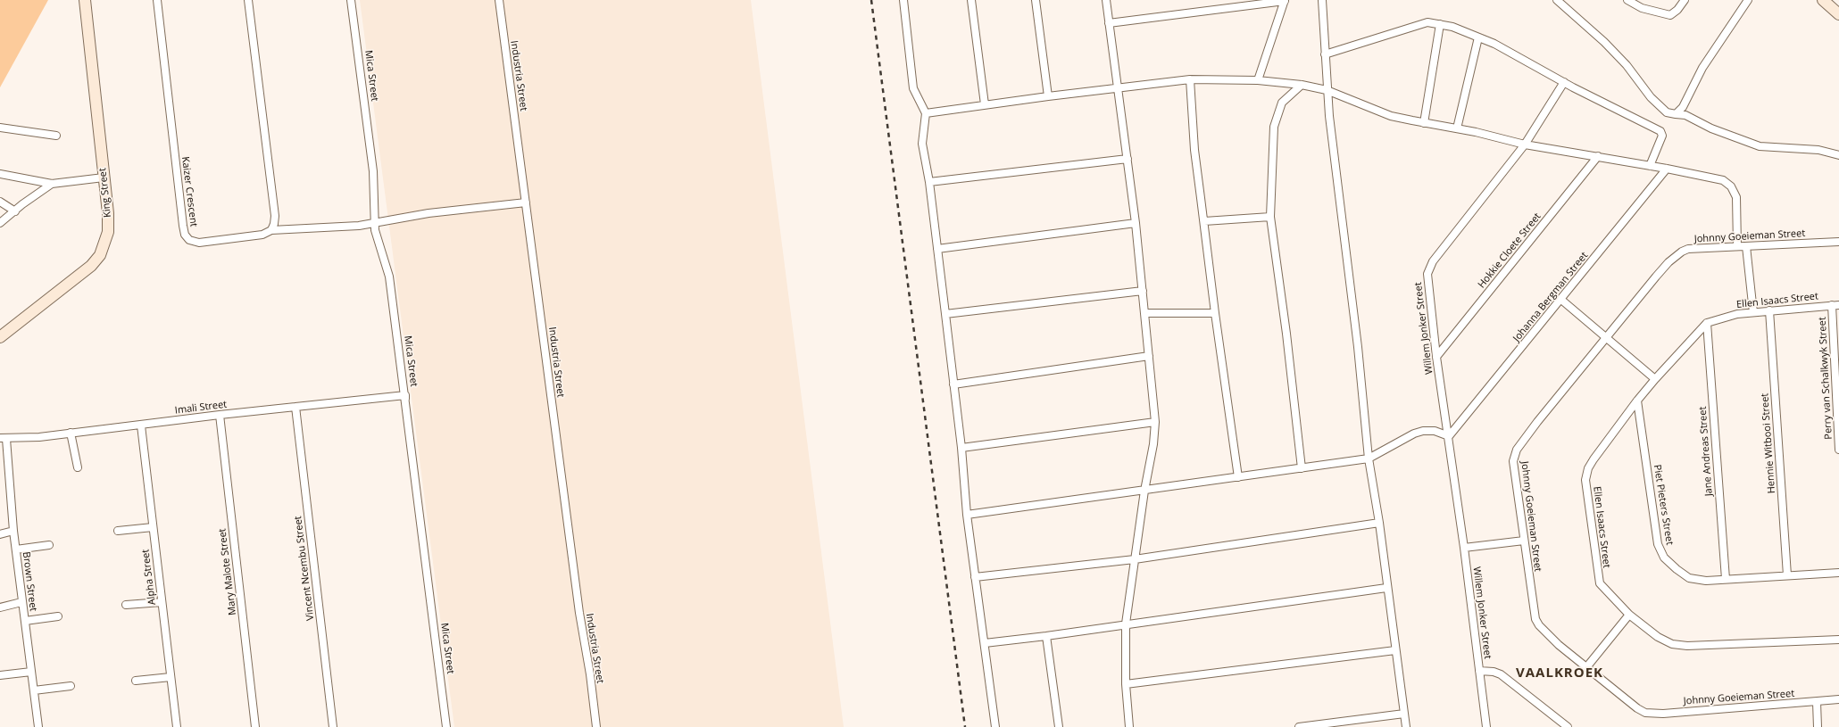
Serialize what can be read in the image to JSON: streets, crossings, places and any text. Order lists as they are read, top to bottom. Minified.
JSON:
{"streets":{"street":["Mica Street","Industria Street","Kaizer Crescent","King Street","Johnny Goeieman Street","Hokkie Cloete Street","Johanna Bergman Street","Ellen Isaacs Street","Willem Jonker Street","Perry van Schalkwyk Street","Imali Street","Hennie Witbooi Street","Jane Andreas Street","Piet Pieters Street","Vincent Ncembu Street","Mary Malote Street","Alpha Street","Brown Street"]},"crossings":[["Mica Street","Imali Street"],["Hokkie Cloete Street","Willem Jonker Street"],["Johanna Bergman Street","Willem Jonker Street"],["Ellen Isaacs Street","Perry van Schalkwyk Street"],["Ellen Isaacs Street","Hennie Witbooi Street"],["Ellen Isaacs Street","Jane Andreas Street"],["Ellen Isaacs Street","Piet Pieters Street"],["Imali Street","Vincent Ncembu Street"],["Imali Street","Mary Malote Street"],["Imali Street","Alpha Street"],["Imali Street","Brown Street"],["Hennie Witbooi Street","Piet Pieters Street"],["Jane Andreas Street","Piet Pieters Street"]],"districts":["VAALKROEK"]}
